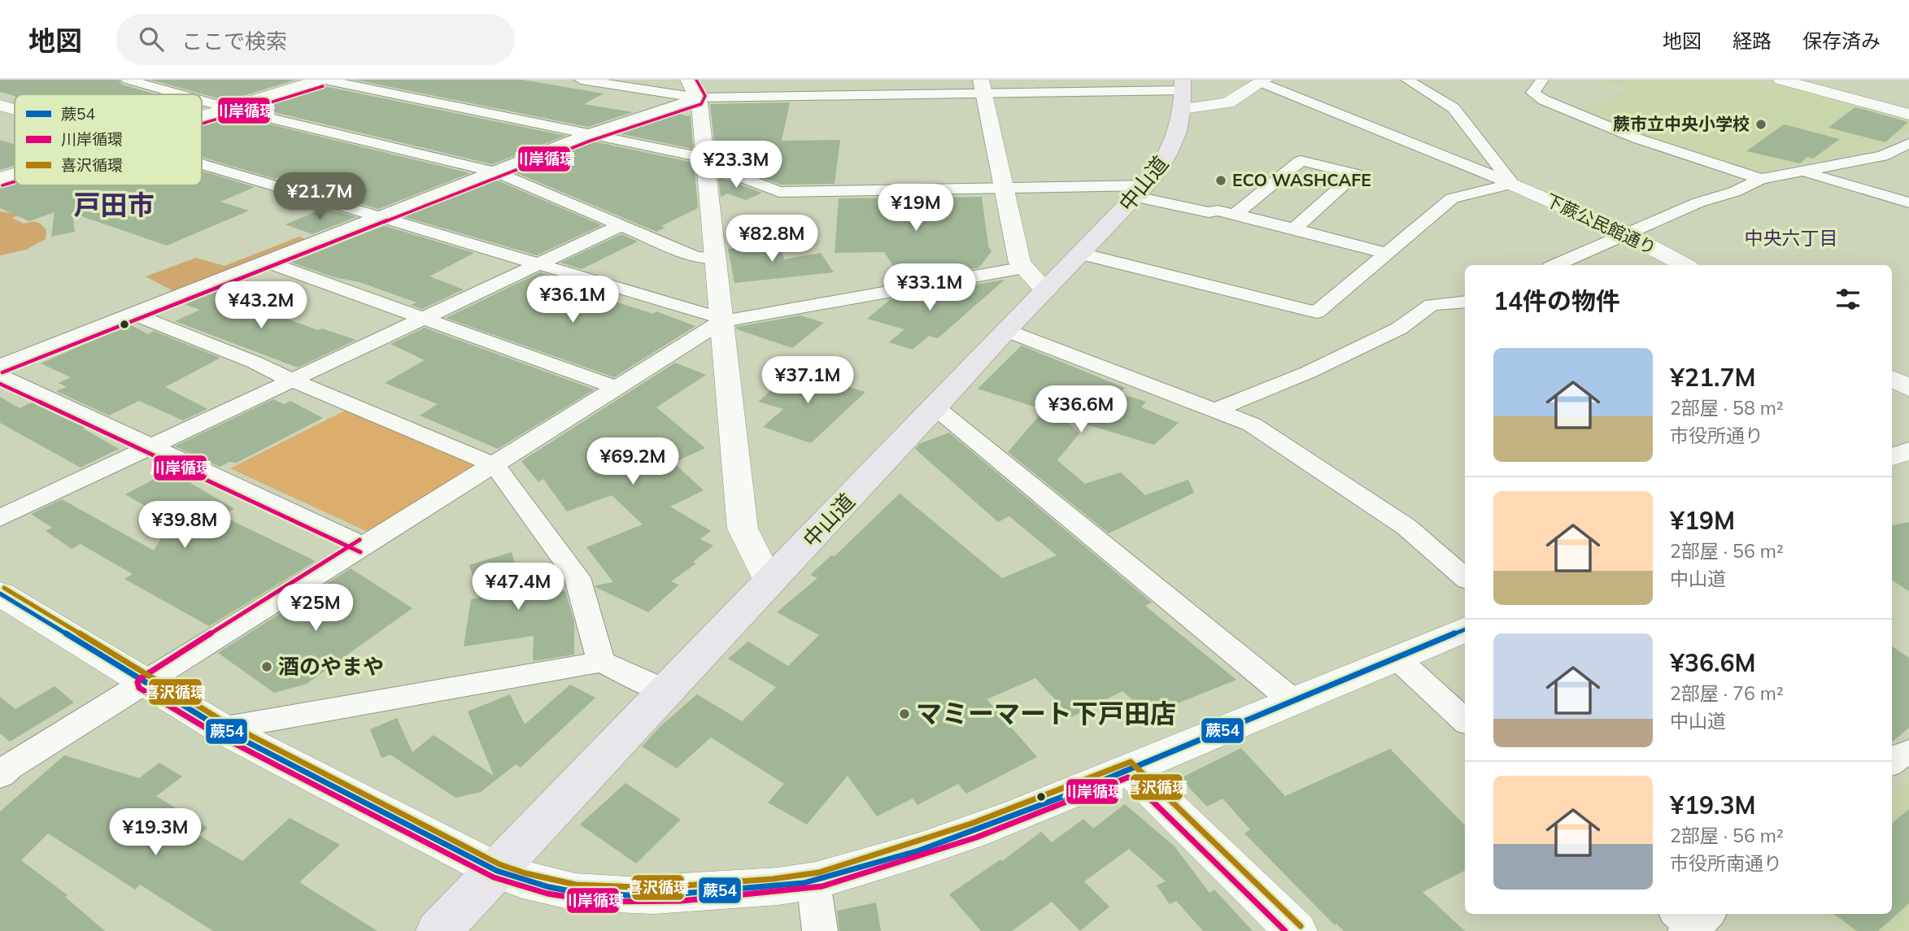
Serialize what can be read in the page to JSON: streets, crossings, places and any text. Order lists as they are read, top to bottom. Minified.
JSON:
{"streets":{"highway":["中山道"],"street":["下蕨公民館通り"]},"districts":["戸田市","中央六丁目"],"places":["蕨市立中央小学校","ECO WASHCAFE","酒のやまや","マミーマート下戸田店"],"lines":["transit line 川岸循環","transit line 喜沢循環","transit line 蕨54"],"legend":["蕨54","川岸循環","喜沢循環"],"page":{"header":"地図","search":"ここで検索","nav":["地図","経路","保存済み"],"price":["¥23.3M","¥21.7M","¥19M","¥82.8M","¥33.1M","¥36.1M","¥43.2M","¥37.1M","¥36.6M","¥69.2M","¥39.8M","¥47.4M","¥25M","¥19.3M"],"heading":"14件の物件","list":[{"name":"¥21.7M","note":"2部屋 · 58 m² · 市役所通り"},{"name":"¥19M","note":"2部屋 · 56 m² · 中山道"},{"name":"¥36.6M","note":"2部屋 · 76 m² · 中山道"},{"name":"¥19.3M","note":"2部屋 · 56 m² · 市役所南通り"}]}}
